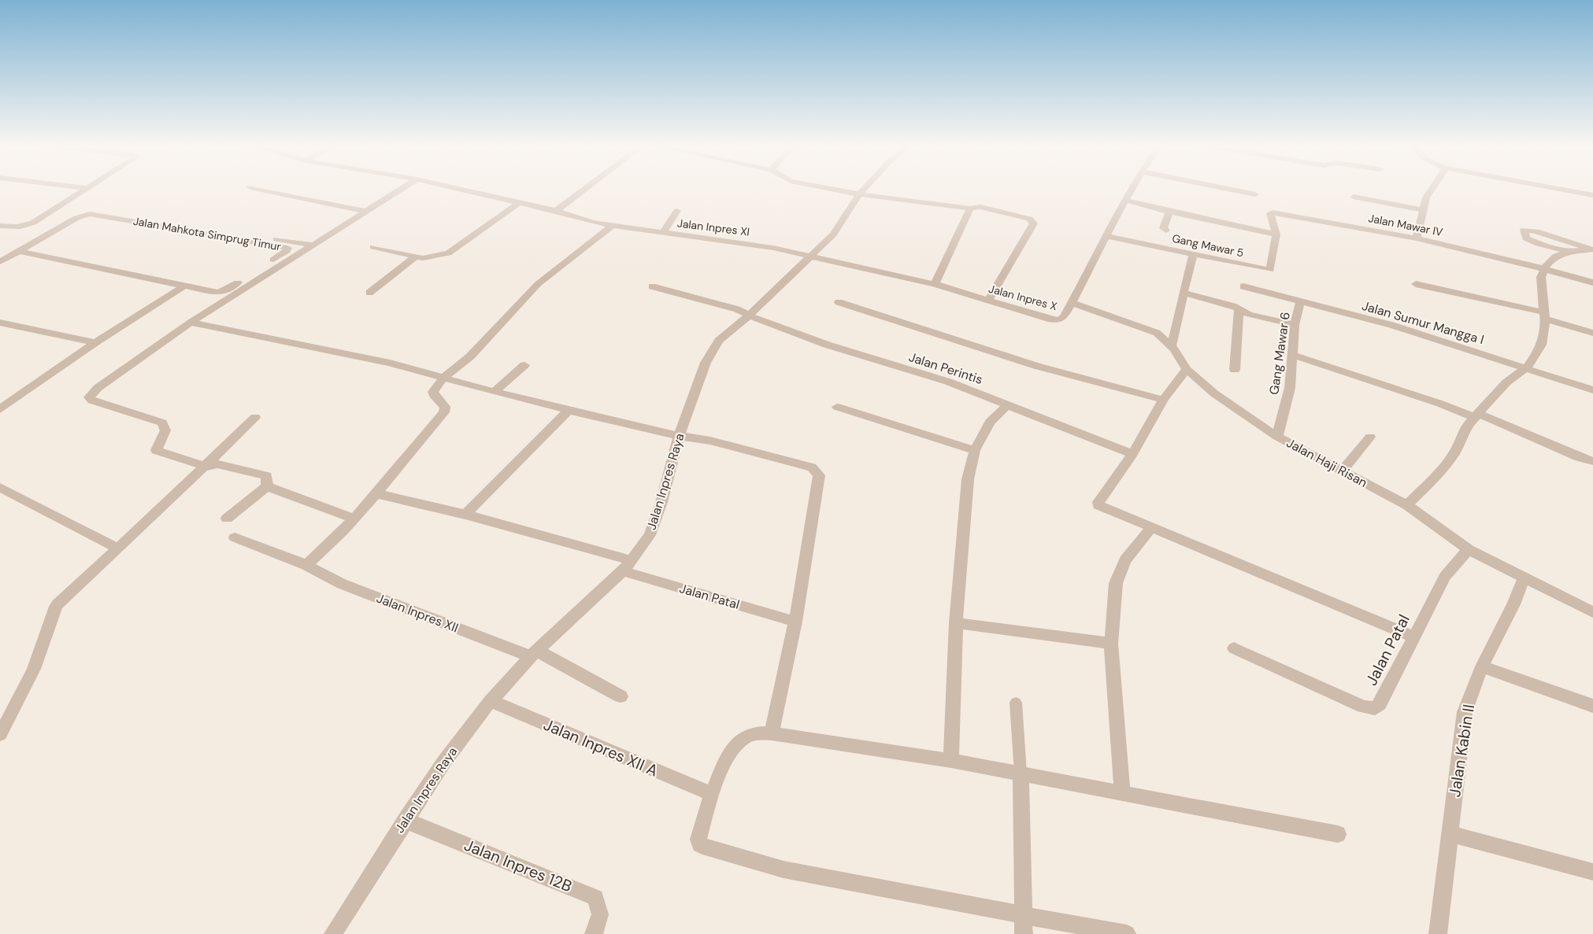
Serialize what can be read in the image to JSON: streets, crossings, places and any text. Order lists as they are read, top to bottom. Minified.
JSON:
{"streets":{"street":["Jalan Mawar IV","Jalan Inpres XI","Jalan Mahkota Simprug Timur","Gang Mawar 5","Jalan Inpres X","Jalan Sumur Mangga I","Gang Mawar 6","Jalan Perintis","Jalan Haji Risan","Jalan Inpres Raya","Jalan Patal","Jalan Inpres XII","Jalan Inpres XII A","Jalan Kabin II","Jalan Inpres 12B"]},"crossings":[["Jalan Mawar IV","Gang Mawar 5"],["Jalan Inpres XI","Jalan Inpres X"],["Jalan Inpres XI","Jalan Inpres Raya"],["Gang Mawar 5","Jalan Inpres X"],["Jalan Inpres X","Jalan Haji Risan"],["Jalan Inpres X","Jalan Inpres Raya"],["Jalan Sumur Mangga I","Gang Mawar 6"],["Gang Mawar 6","Jalan Haji Risan"],["Jalan Perintis","Jalan Inpres Raya"],["Jalan Haji Risan","Jalan Patal"],["Jalan Haji Risan","Jalan Kabin II"],["Jalan Inpres Raya","Jalan Patal"],["Jalan Inpres Raya","Jalan Inpres XII"],["Jalan Inpres Raya","Jalan Inpres XII A"],["Jalan Inpres Raya","Jalan Inpres 12B"]]}
